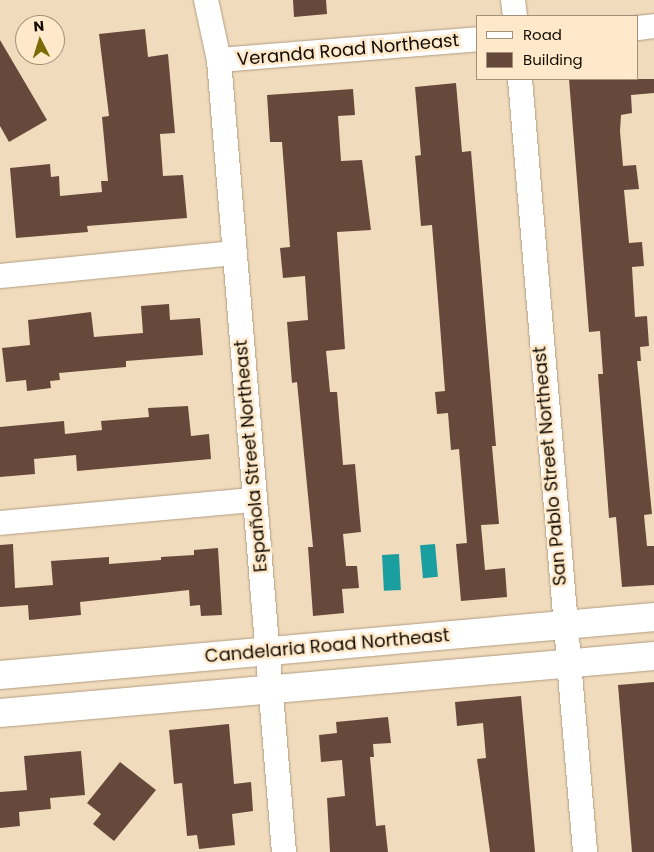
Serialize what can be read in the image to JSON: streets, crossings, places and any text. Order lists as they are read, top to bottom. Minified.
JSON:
{"streets":{"main road":["Candelaria Road Northeast"],"street":["Veranda Road Northeast","Española Street Northeast","San Pablo Street Northeast"]},"crossings":[["Veranda Road Northeast","Española Street Northeast"],["Española Street Northeast","Candelaria Road Northeast"],["San Pablo Street Northeast","Candelaria Road Northeast"]],"legend":["Road","Building"],"north":"top"}
